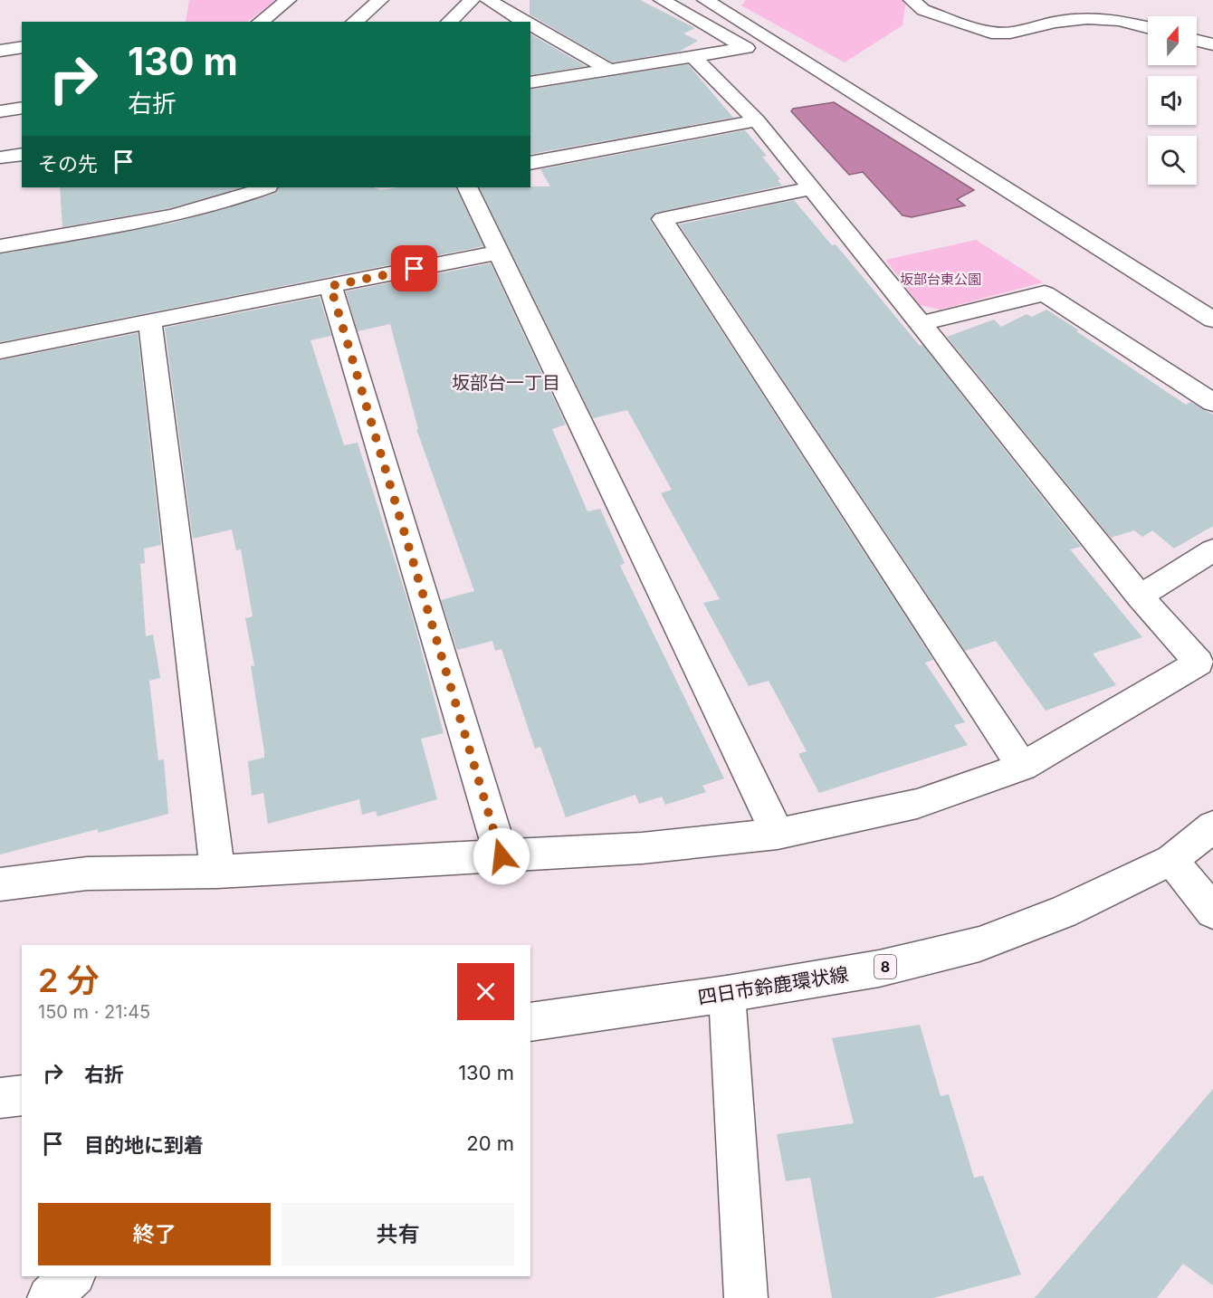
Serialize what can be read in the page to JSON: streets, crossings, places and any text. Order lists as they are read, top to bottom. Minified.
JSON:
{"streets":{"street":["8","四日市鈴鹿環状線"]},"districts":["坂部台一丁目"],"parks":["坂部台東公園"],"north":"top","page":{"turn":["130 m","右折"],"then":"その先","heading":["2 分","150 m · 21:45"],"list":[{"name":"右折","value":"130 m"},{"name":"目的地に到着","value":"20 m"}],"buttons":["終了","共有"]}}
